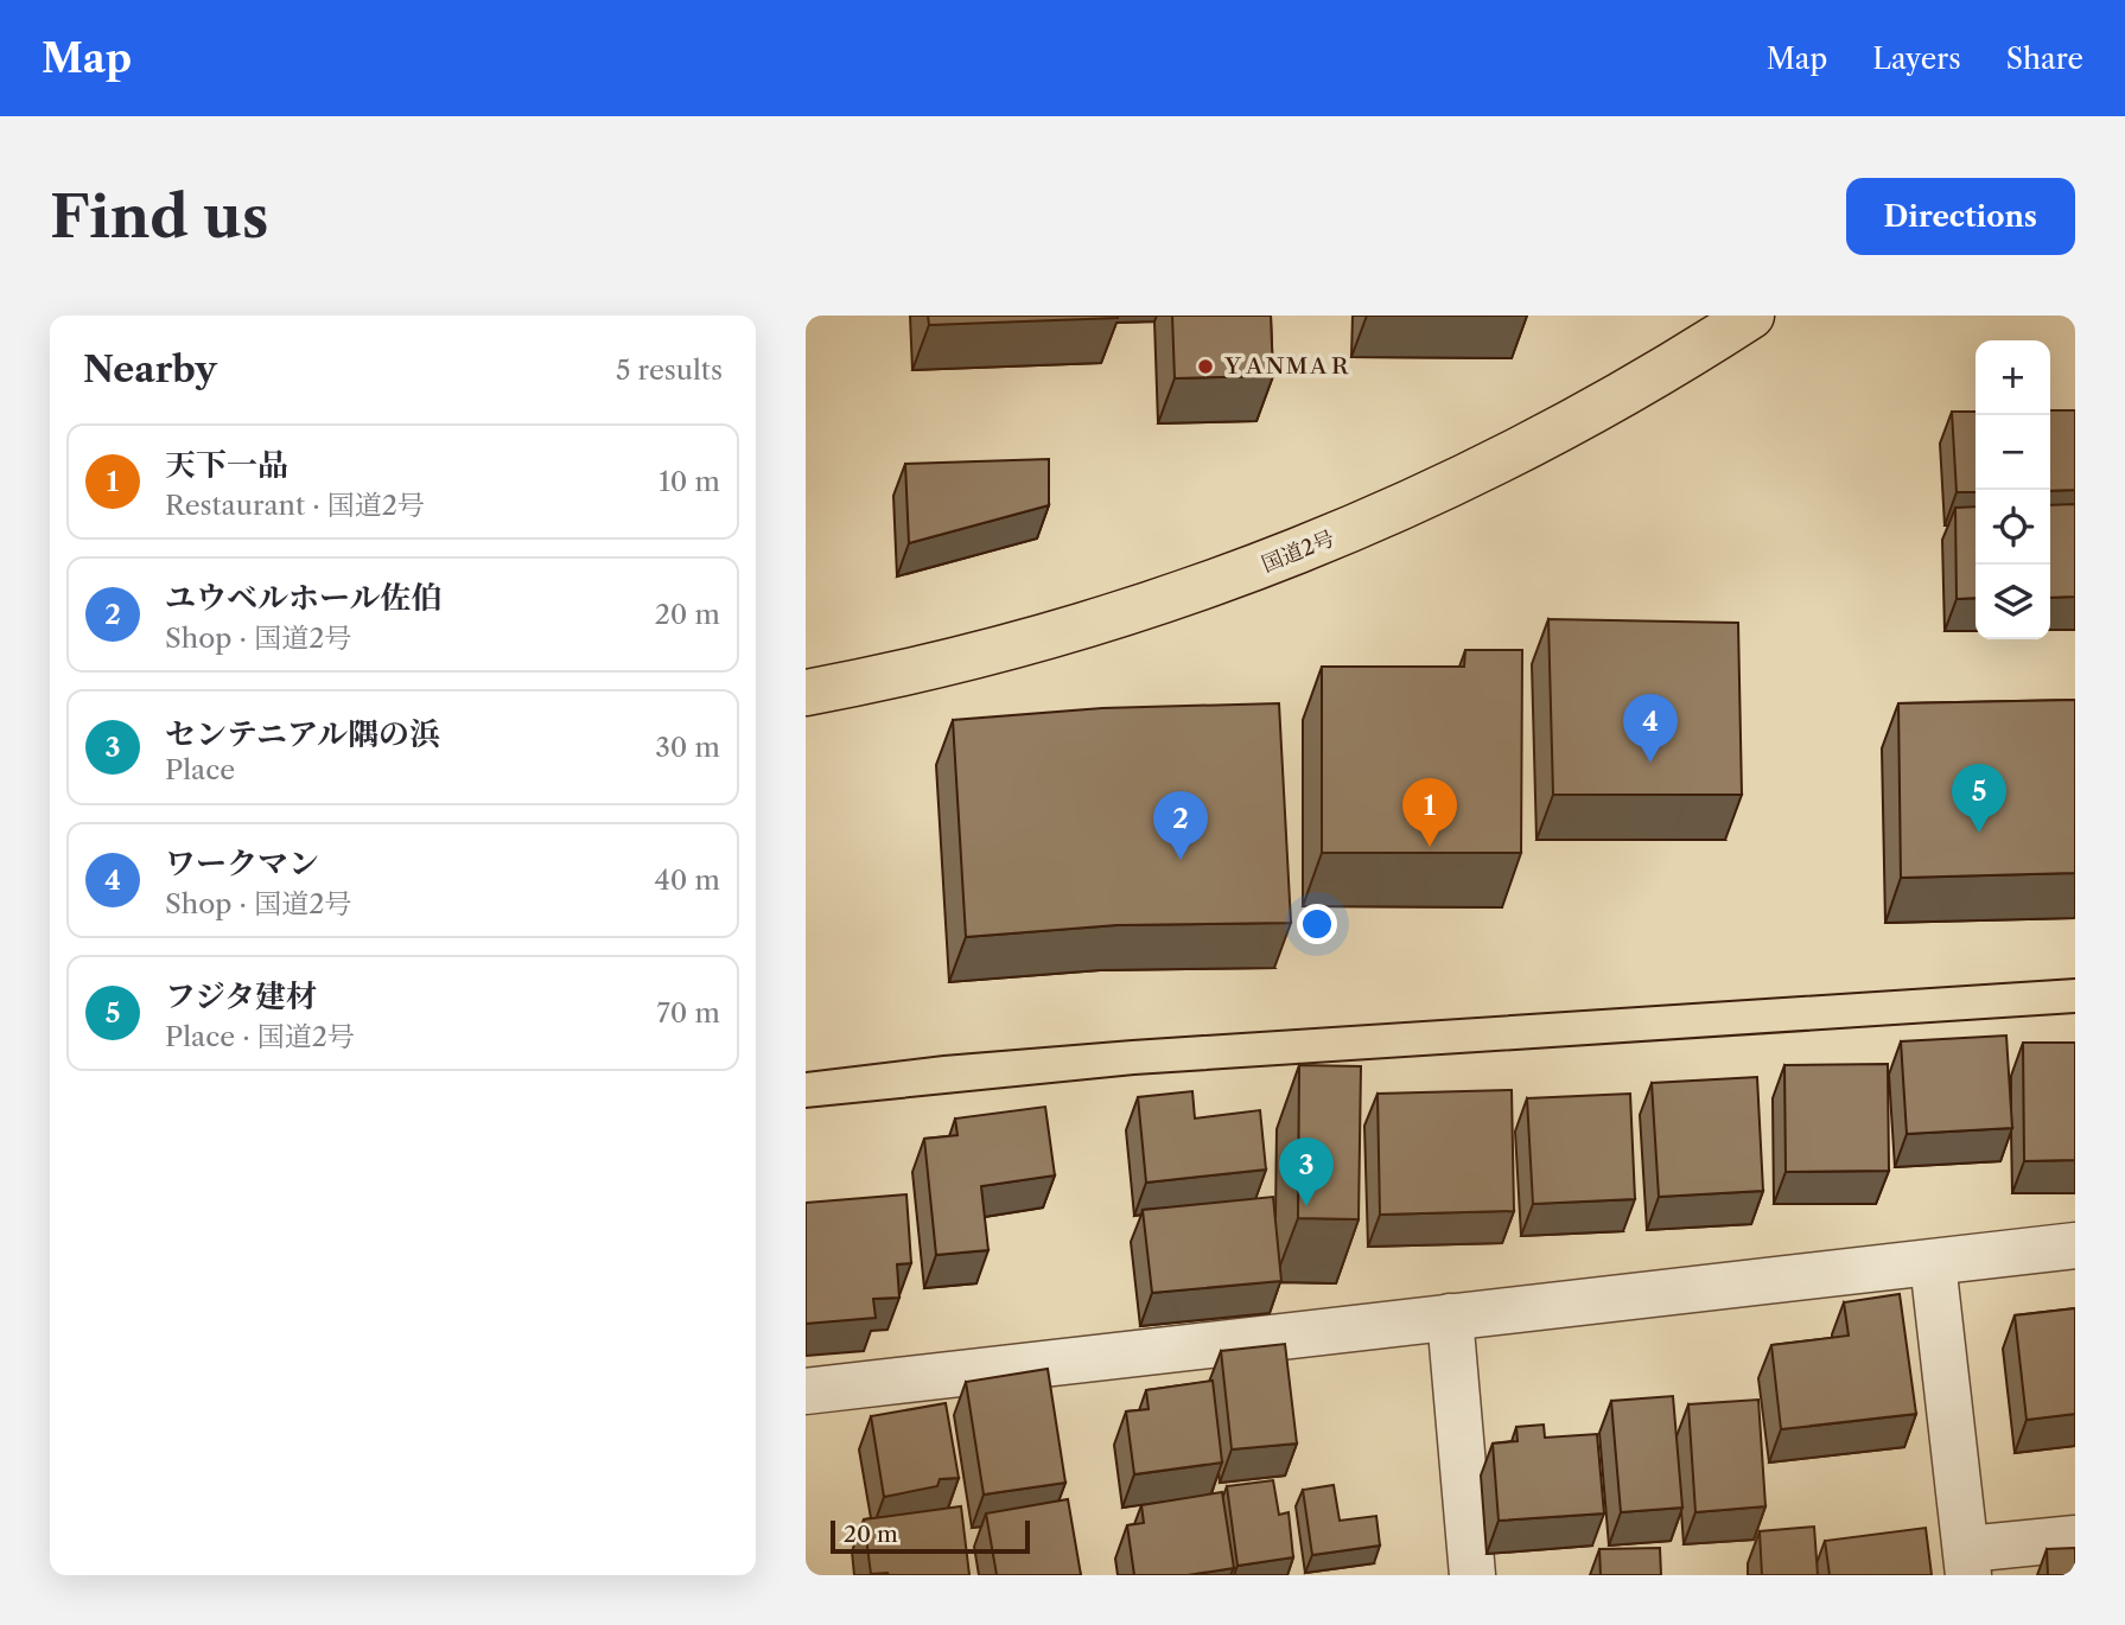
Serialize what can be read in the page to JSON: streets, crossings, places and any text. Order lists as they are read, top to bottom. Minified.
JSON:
{"streets":{"highway":["国道2号"]},"places":["ＹＡＮＭＡＲ"],"scale_bar":"20 m","page":{"header":"Map","nav":["Map","Layers","Share"],"buttons":"Directions","title":"Find us","heading":["Nearby","5 results"],"map_buttons":["+","−"],"list":[{"mark":"1","name":"天下一品","note":"Restaurant · 国道2号","value":"10 m"},{"mark":"2","name":"ユウベルホール佐伯","note":"Shop · 国道2号","value":"20 m"},{"mark":"3","name":"センテニアル隅の浜","note":"Place","value":"30 m"},{"mark":"4","name":"ワークマン","note":"Shop · 国道2号","value":"40 m"},{"mark":"5","name":"フジタ建材","note":"Place · 国道2号","value":"70 m"}],"pins":["4","5","1","2","3"],"scale":"20 m"}}
